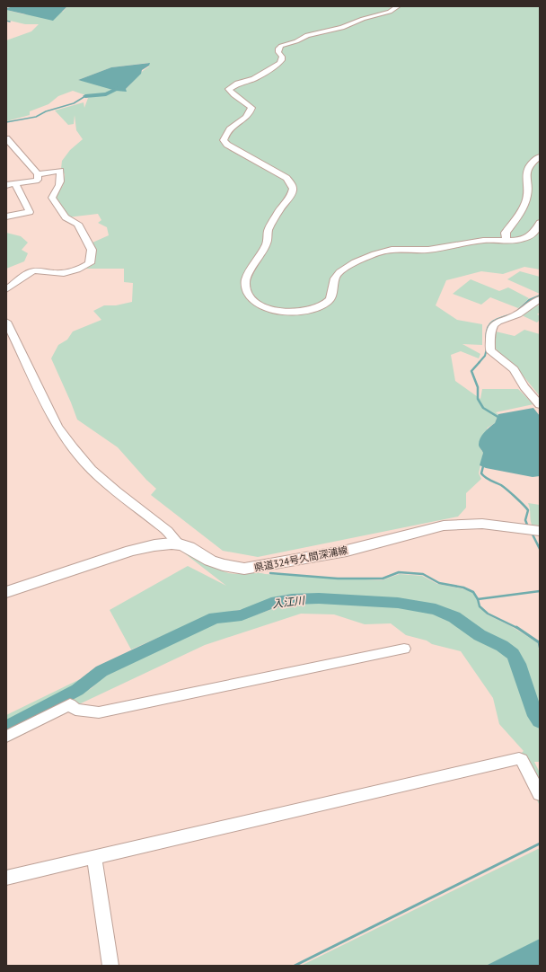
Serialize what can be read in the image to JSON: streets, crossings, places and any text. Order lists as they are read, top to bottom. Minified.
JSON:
{"streets":{"main road":["県道324号久間深浦線"]},"water":["入江川"]}
